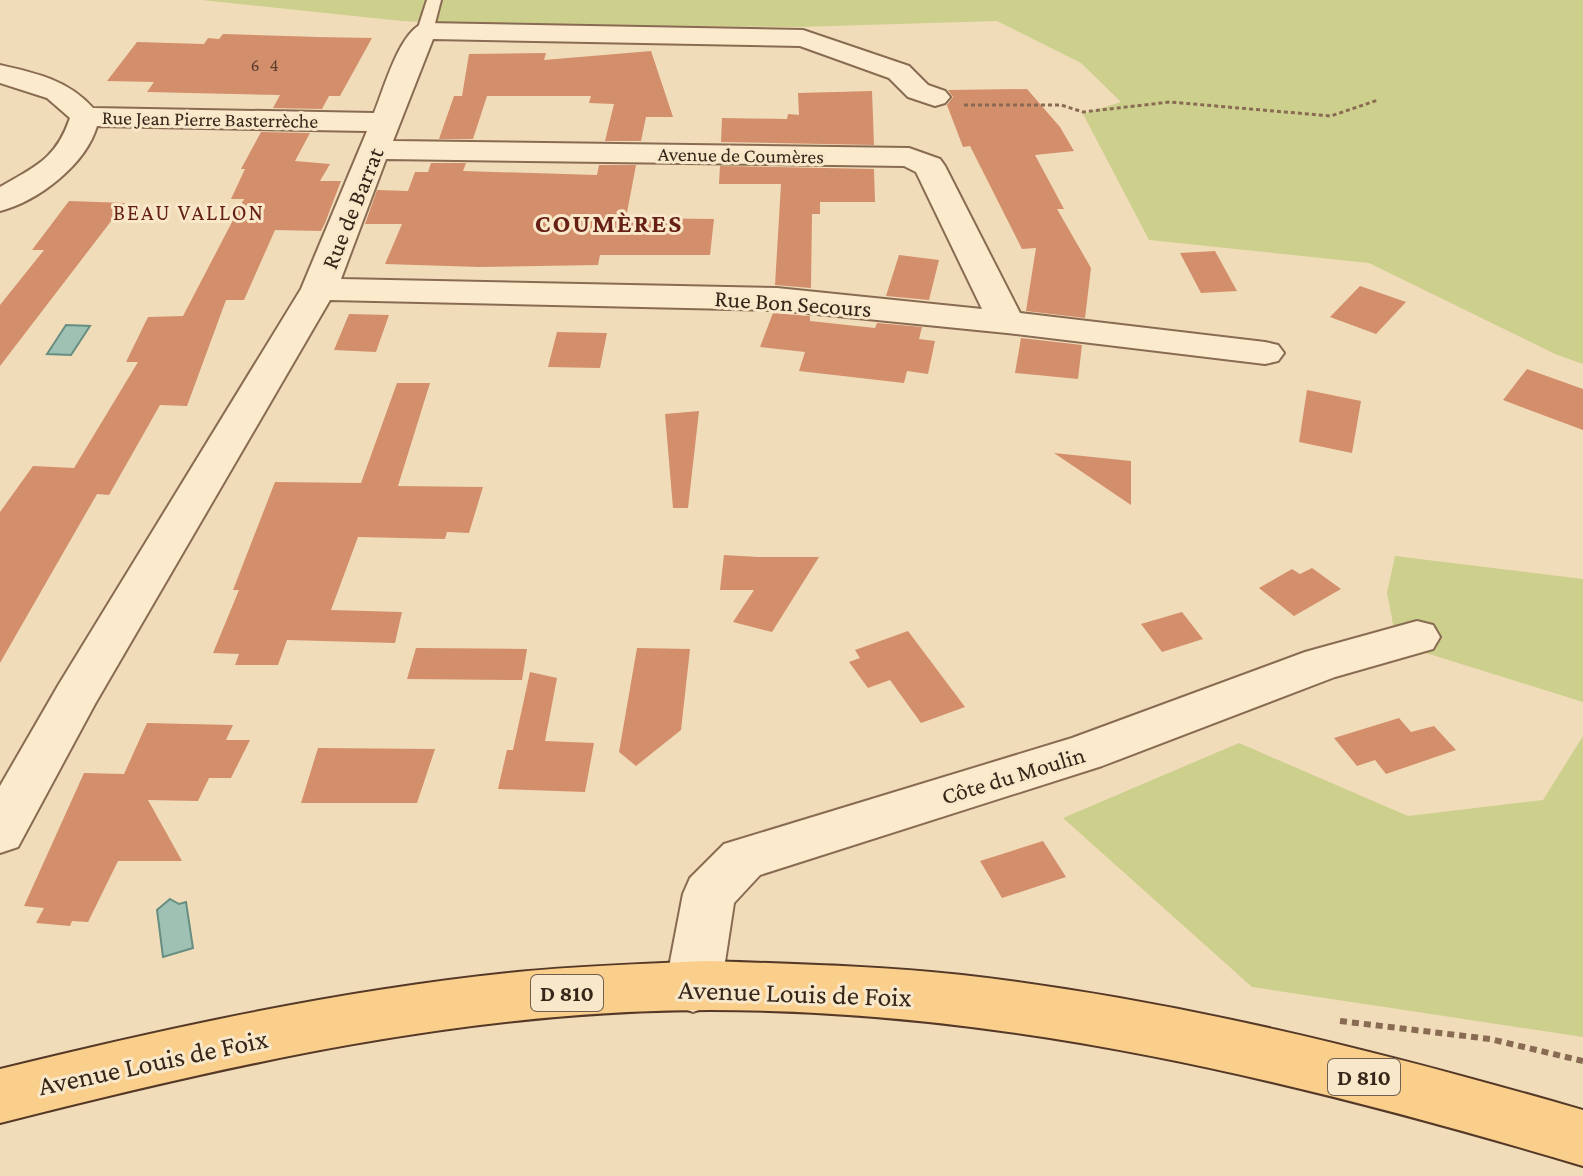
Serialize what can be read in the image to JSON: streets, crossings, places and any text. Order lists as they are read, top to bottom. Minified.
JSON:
{"streets":{"main road":["D 810","Avenue Louis de Foix"],"street":["Rue Jean Pierre Basterrèche","Avenue de Coumères","Rue de Barrat","Rue Bon Secours","Côte du Moulin"]},"crossings":[["Rue Jean Pierre Basterrèche","Avenue de Coumères"],["Rue Jean Pierre Basterrèche","Rue de Barrat"],["Avenue de Coumères","Rue de Barrat"],["Avenue de Coumères","Rue Bon Secours"],["Rue de Barrat","Rue Bon Secours"],["Côte du Moulin","Avenue Louis de Foix"]],"districts":["BEAU VALLON","COUMÈRES"],"house_numbers":["6","4"]}
